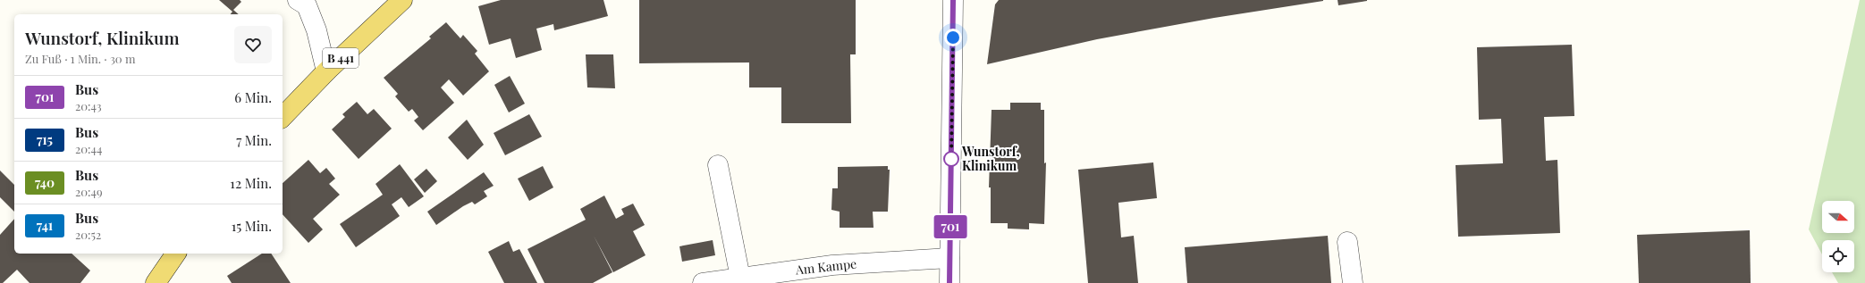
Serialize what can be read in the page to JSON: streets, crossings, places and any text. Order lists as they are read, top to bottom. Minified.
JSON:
{"streets":{"main road":["B 441"],"street":["Am Kampe"]},"places":["Wunstorf, Klinikum"],"lines":["bus line 701"],"north":"right","page":{"on_map":"701","heading":["Wunstorf, Klinikum","Zu Fuß · 1 Min. · 30 m"],"list":[{"mark":"701","name":"Bus","note":"20:43","value":"6 Min."},{"mark":"715","name":"Bus","note":"20:44","value":"7 Min."},{"mark":"740","name":"Bus","note":"20:49","value":"12 Min."},{"mark":"741","name":"Bus","note":"20:52","value":"15 Min."}]}}
